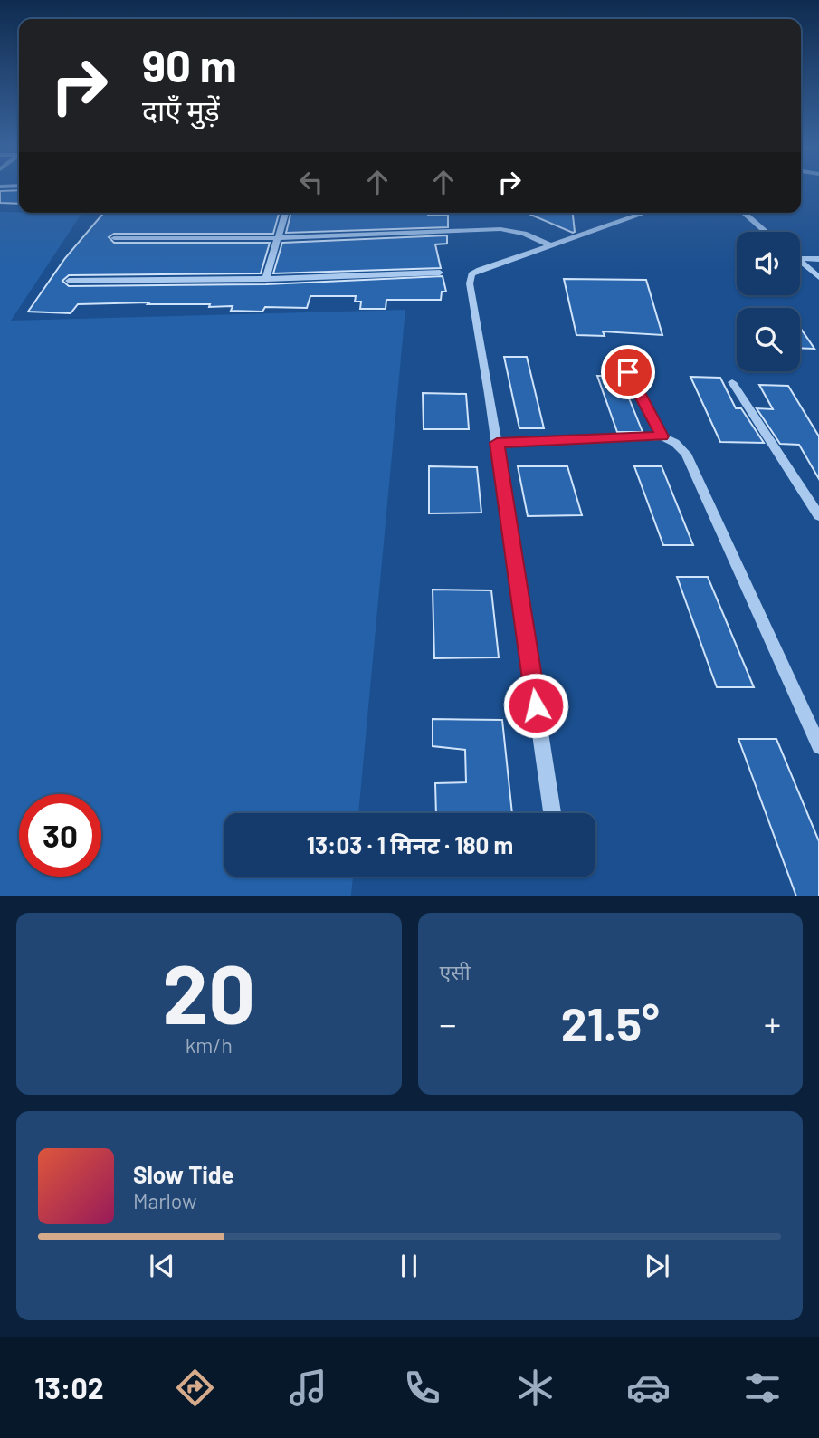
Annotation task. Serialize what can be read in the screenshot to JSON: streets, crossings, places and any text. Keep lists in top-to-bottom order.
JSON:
{
  "page": {
    "turn": ["90 m", "दाएँ मुड़ें"],
    "limit": "30",
    "trip": "13:03 · 1 मिनट · 180 m",
    "tile": [
      ["20", "km/h"],
      "एसी"
    ],
    "heat": ["−", "21.5°", "+"],
    "song": ["Slow Tide", "Marlow"],
    "tabs": "13:02"
  }
}
